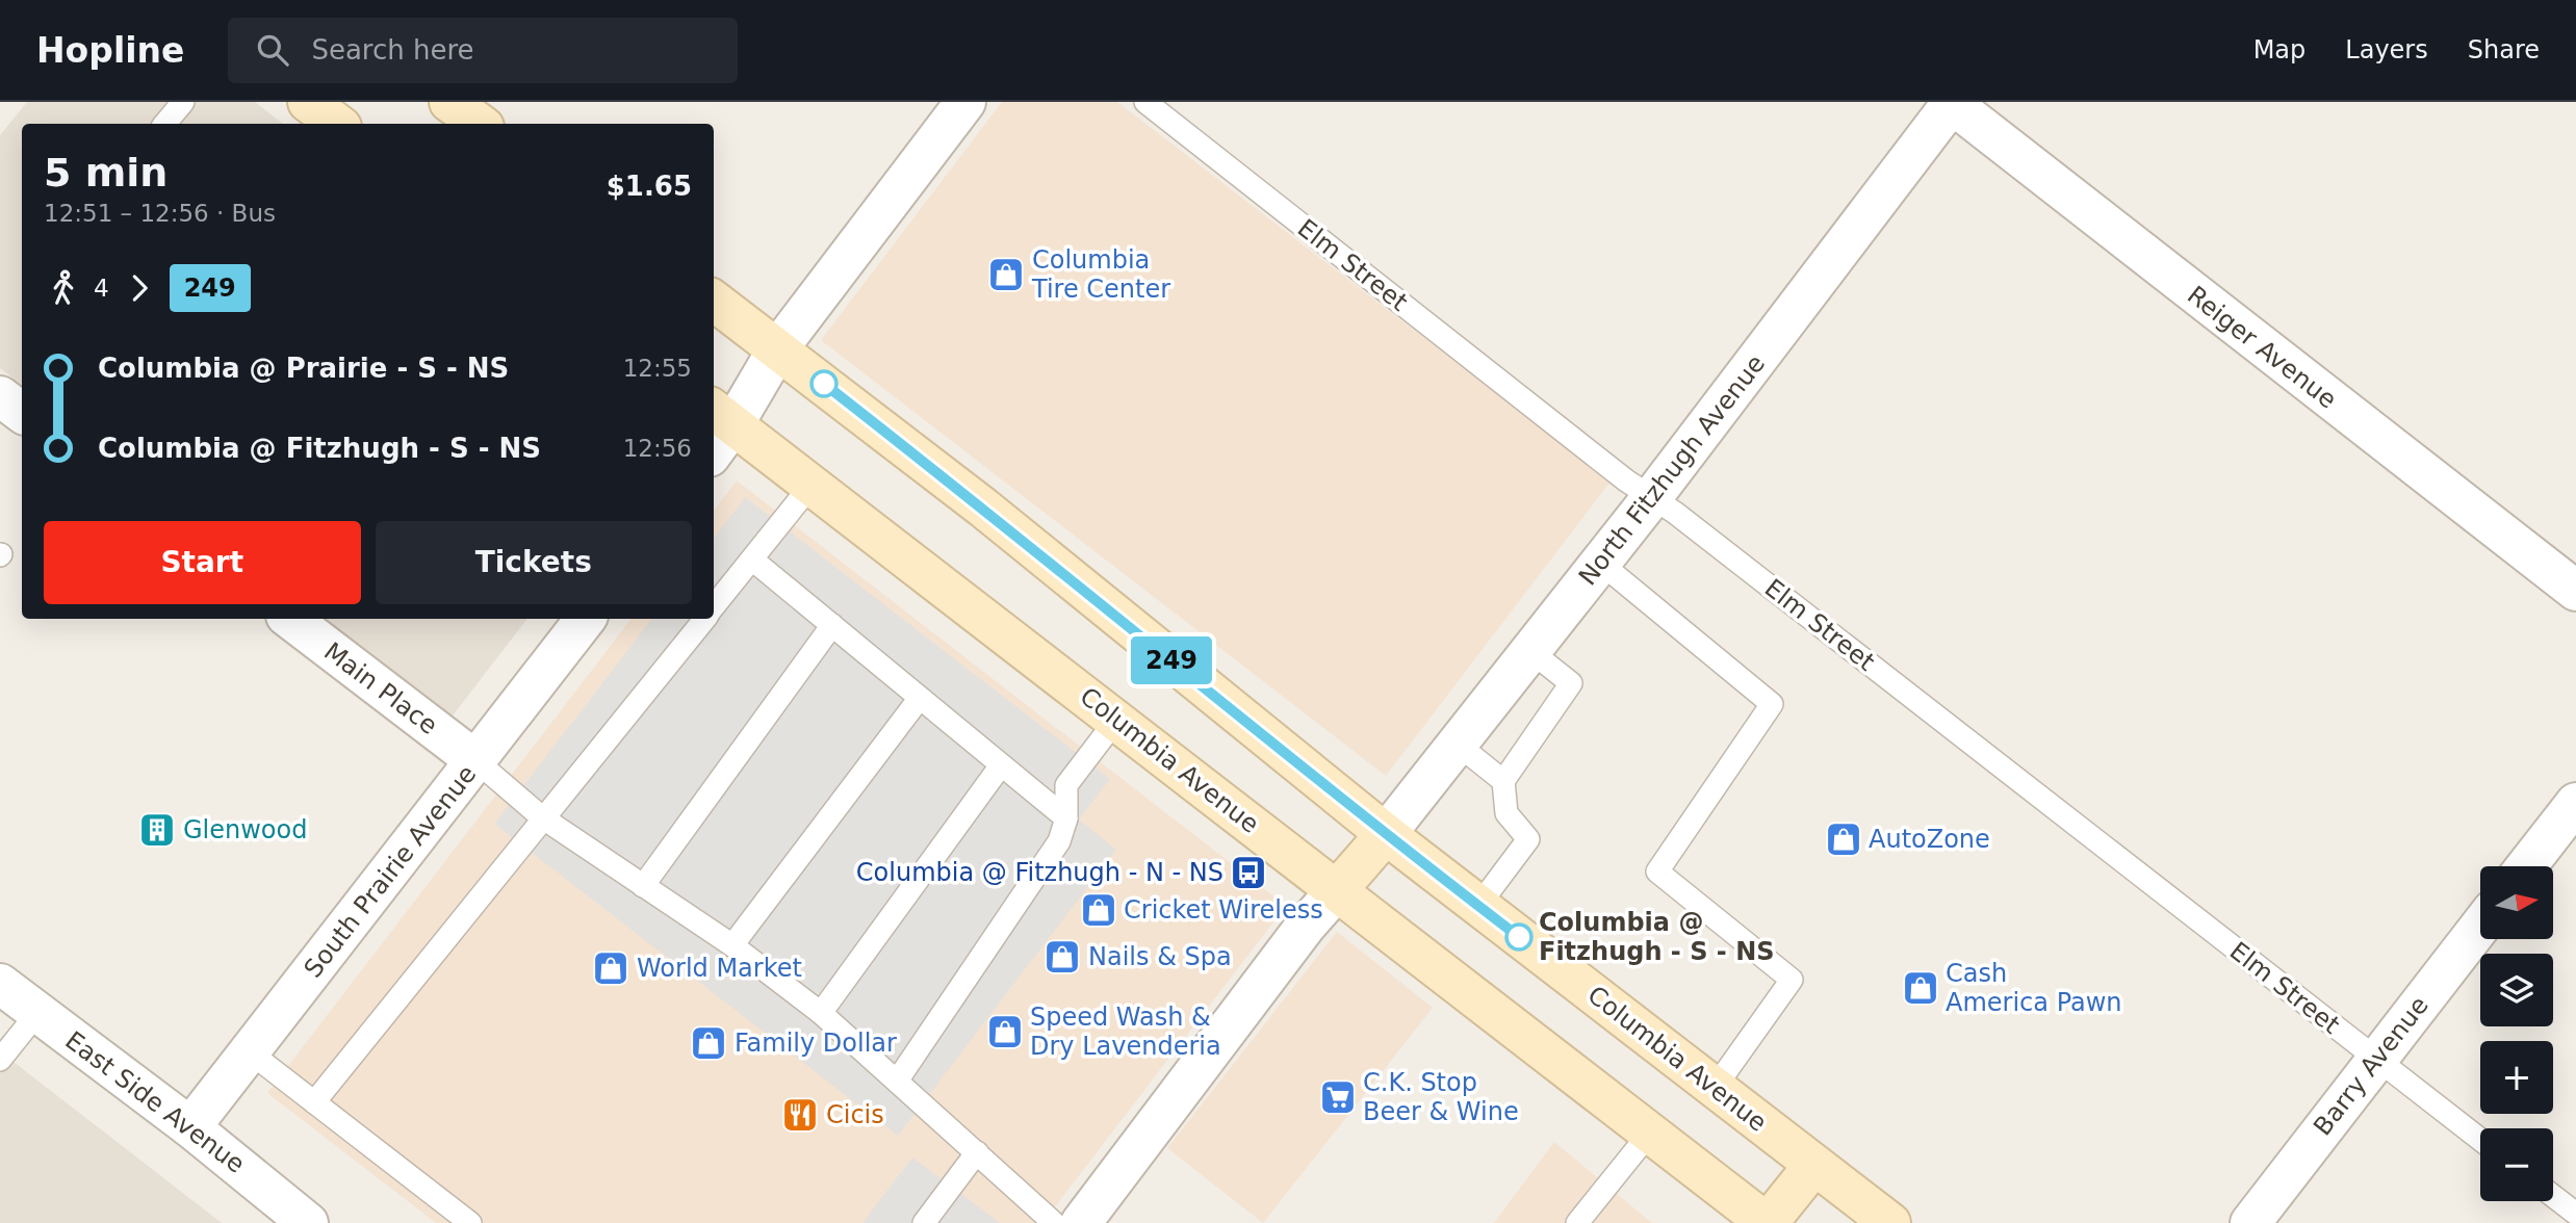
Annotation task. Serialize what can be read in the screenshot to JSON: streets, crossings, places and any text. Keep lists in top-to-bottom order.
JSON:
{
  "streets": {
    "main road": ["Columbia Avenue"],
    "street": [
      "Reiger Avenue",
      "North Fitzhugh Avenue",
      "Main Place",
      "South Prairie Avenue",
      "Barry Avenue",
      "East Side Avenue"
    ],
    "lane": ["Elm Street"]
  },
  "crossings": [
    ["Elm Street", "North Fitzhugh Avenue"],
    ["Elm Street", "Barry Avenue"],
    ["Reiger Avenue", "North Fitzhugh Avenue"],
    ["North Fitzhugh Avenue", "Columbia Avenue"],
    ["Main Place", "South Prairie Avenue"],
    ["South Prairie Avenue", "East Side Avenue"]
  ],
  "places": {
    "shop": [
      "Columbia Tire Center",
      "AutoZone",
      "Cricket Wireless",
      "Nails & Spa",
      "World Market",
      "Cash America Pawn",
      "Speed Wash & Dry Lavenderia",
      "Family Dollar"
    ],
    "building": ["Glenwood"],
    "bus stop": ["Columbia @ Fitzhugh - N - NS"],
    "other": ["Columbia @ Fitzhugh - S - NS"],
    "supermarket": ["C.K. Stop Beer & Wine"],
    "restaurant": ["Cicis"]
  },
  "lines": ["bus line 249"],
  "north": "right",
  "page": {
    "header": "Hopline",
    "search": "Search here",
    "nav": ["Map", "Layers", "Share"],
    "on_map": "249",
    "heading": ["5 min", "12:51 – 12:56 · Bus", "$1.65"],
    "legs": ["4", "249"],
    "list": [
      {
        "name": "Columbia @ Prairie - S - NS",
        "value": "12:55"
      },
      {
        "name": "Columbia @ Fitzhugh - S - NS",
        "value": "12:56"
      }
    ],
    "buttons": ["Start", "Tickets"],
    "map_buttons": ["+", "−"]
  }
}
